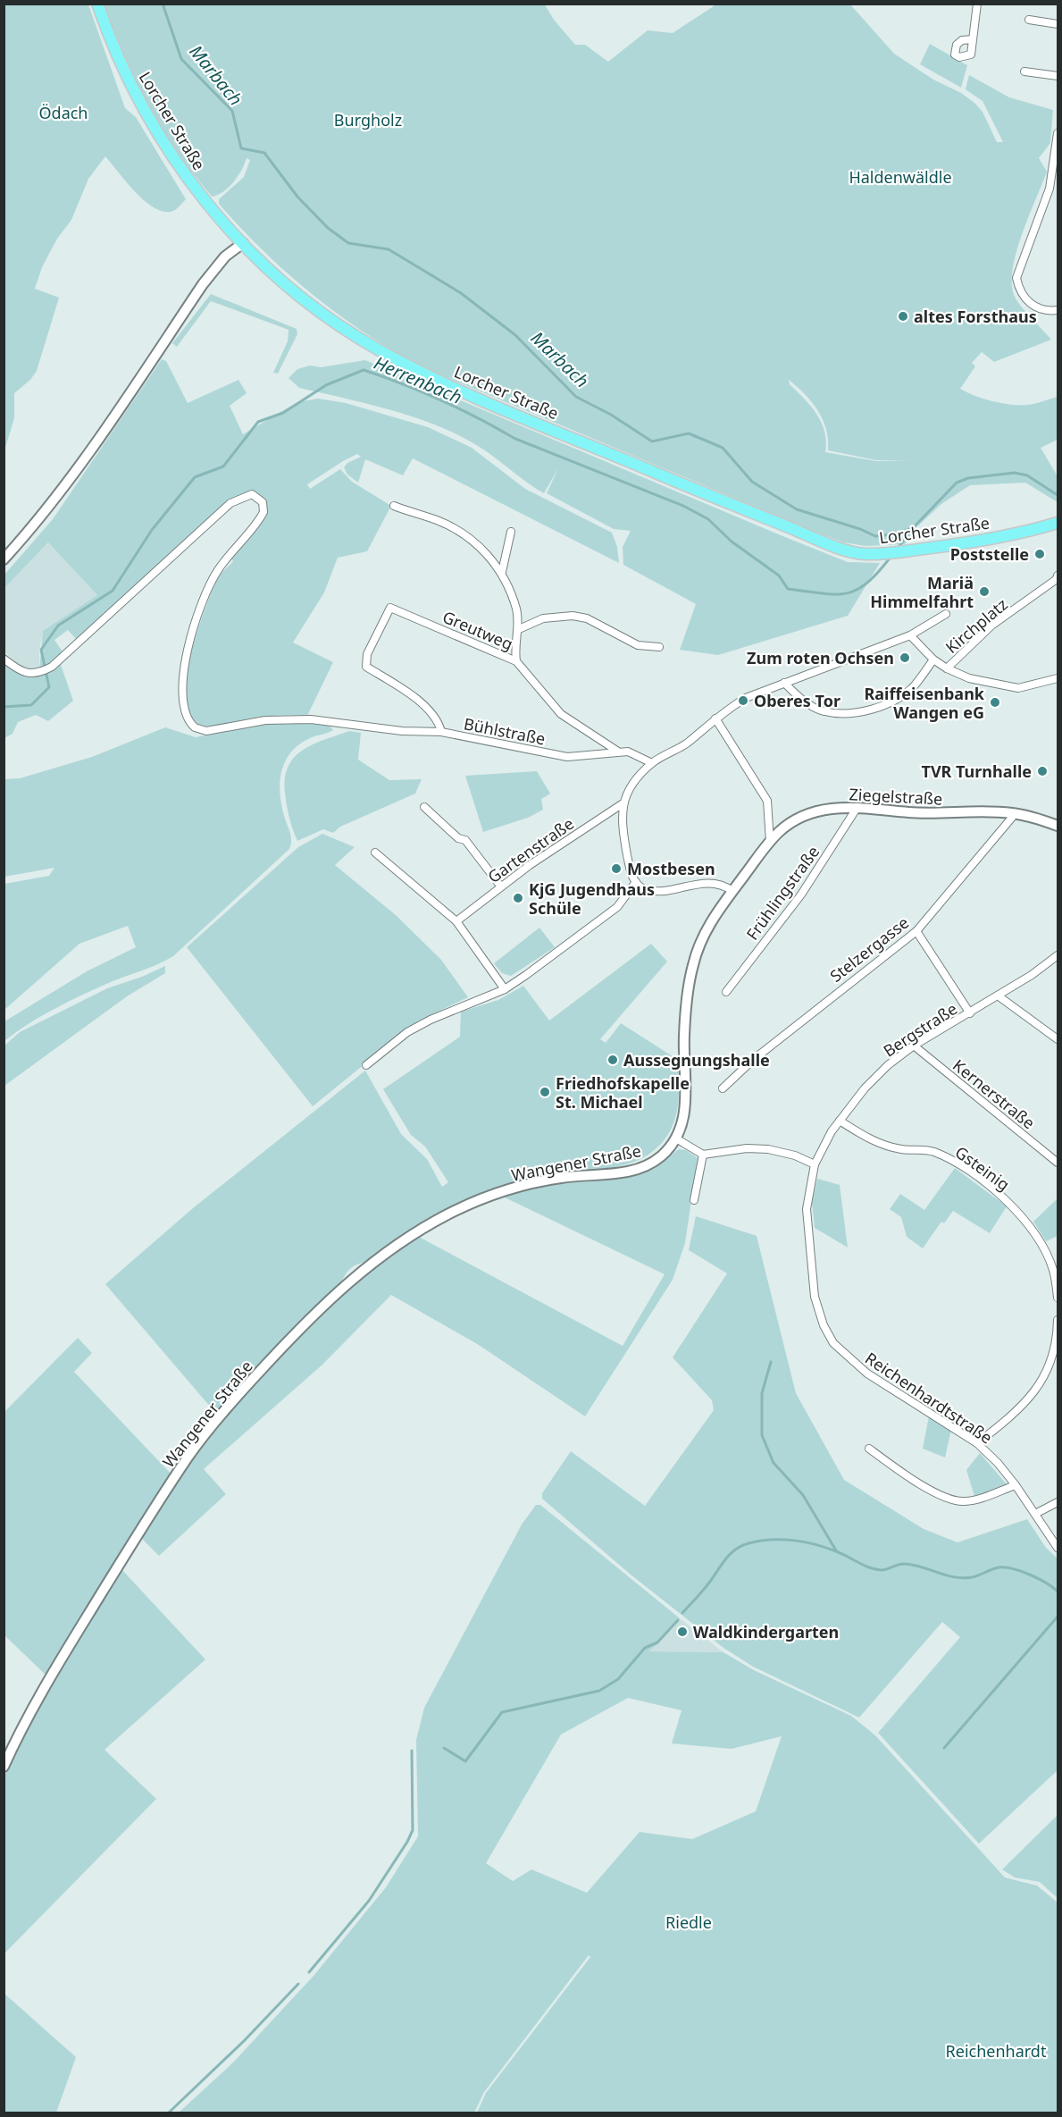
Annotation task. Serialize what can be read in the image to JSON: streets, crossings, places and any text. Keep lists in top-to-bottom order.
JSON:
{
  "streets": {
    "main road": ["Lorcher Straße"],
    "street": [
      "Kirchplatz",
      "Greutweg",
      "Bühlstraße",
      "Ziegelstraße",
      "Gartenstraße",
      "Frühlingstraße",
      "Stelzergasse",
      "Bergstraße",
      "Kernerstraße",
      "Wangener Straße",
      "Gsteinig",
      "Reichenhardtstraße"
    ]
  },
  "crossings": [
    ["Kirchplatz", "Bühlstraße"],
    ["Kirchplatz", "Ziegelstraße"],
    ["Kirchplatz", "Gartenstraße"],
    ["Kirchplatz", "Wangener Straße"],
    ["Greutweg", "Bühlstraße"],
    ["Bühlstraße", "Ziegelstraße"],
    ["Bühlstraße", "Gartenstraße"],
    ["Bühlstraße", "Wangener Straße"],
    ["Ziegelstraße", "Gartenstraße"],
    ["Ziegelstraße", "Frühlingstraße"],
    ["Ziegelstraße", "Stelzergasse"],
    ["Ziegelstraße", "Wangener Straße"],
    ["Gartenstraße", "Wangener Straße"],
    ["Bergstraße", "Kernerstraße"],
    ["Bergstraße", "Gsteinig"],
    ["Bergstraße", "Reichenhardtstraße"]
  ],
  "water": ["Marbach", "Herrenbach"],
  "parks": [
    "Ödach",
    "Burgholz",
    "Haldenwäldle",
    "Riedle",
    "Reichenhardt"
  ],
  "places": [
    "altes Forsthaus",
    "Poststelle",
    "Mariä Himmelfahrt",
    "Zum roten Ochsen",
    "Oberes Tor",
    "Raiffeisenbank Wangen eG",
    "TVR Turnhalle",
    "Mostbesen",
    "KjG Jugendhaus Schüle",
    "Aussegnungshalle",
    "Friedhofskapelle St. Michael",
    "Waldkindergarten"
  ]
}
